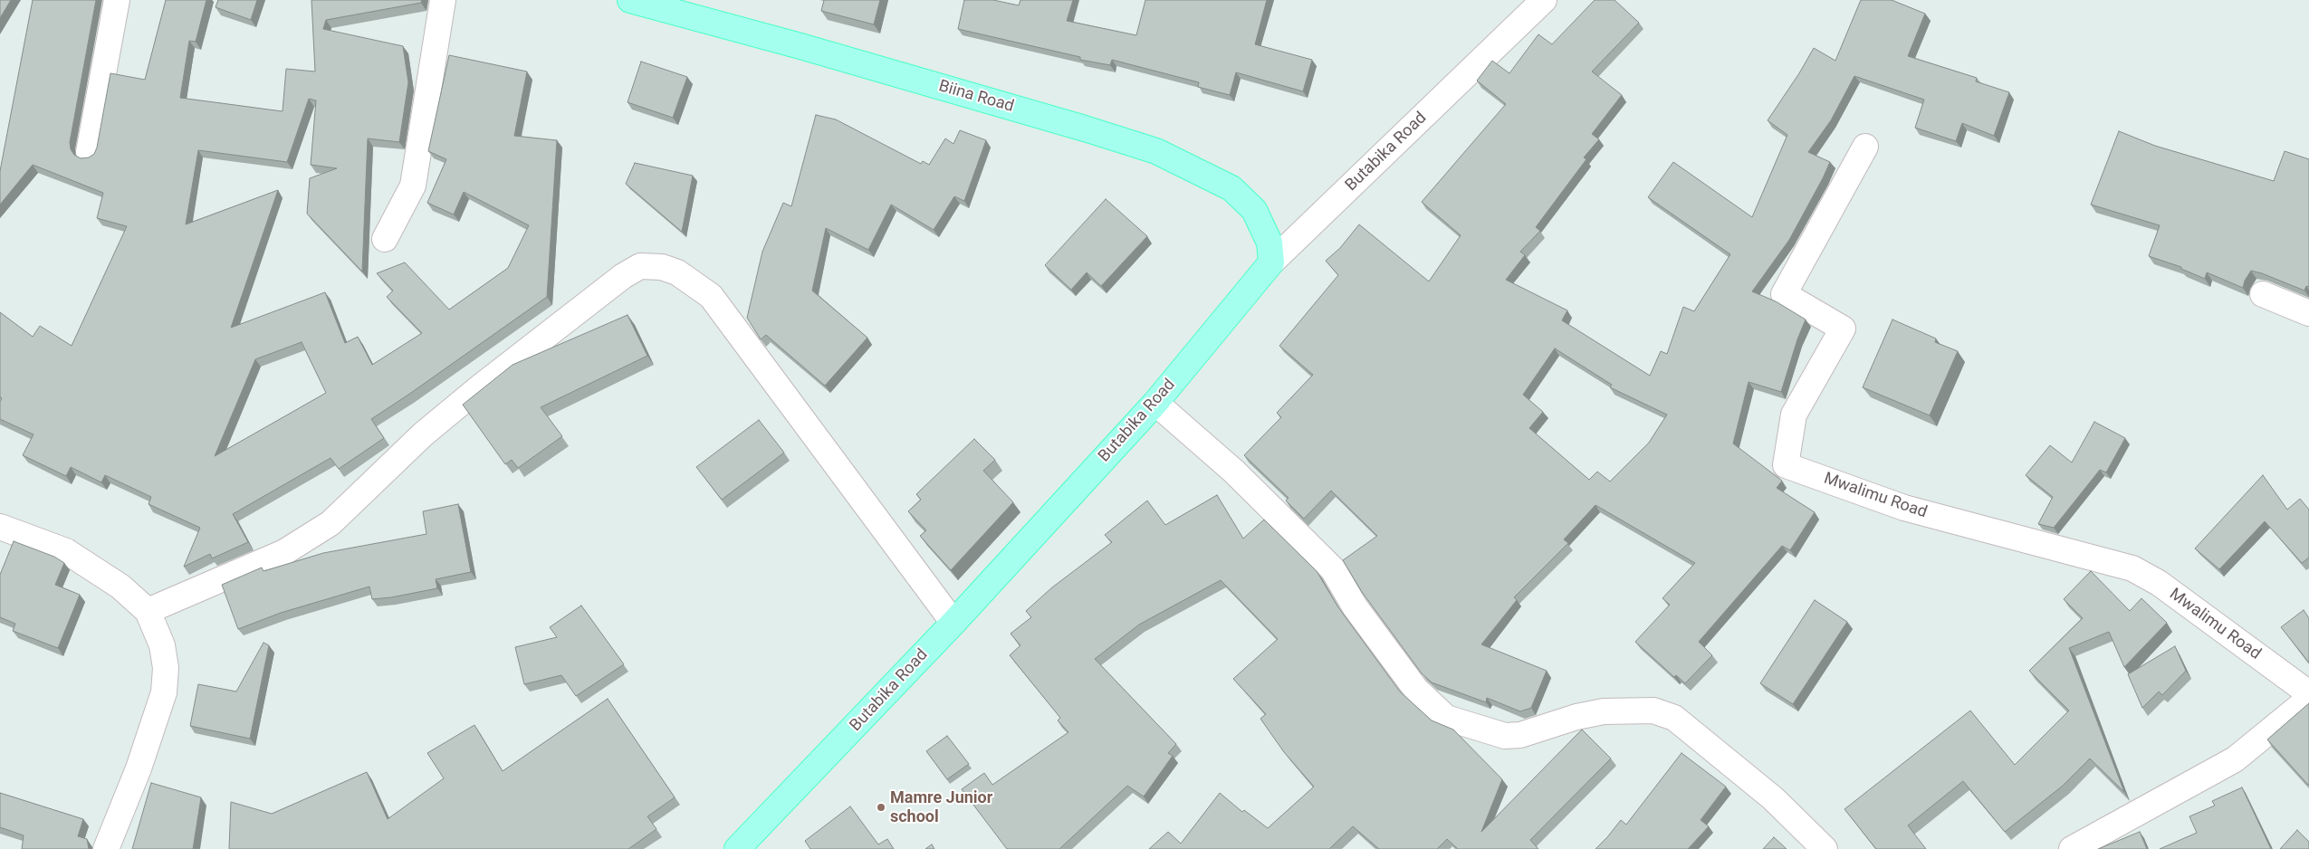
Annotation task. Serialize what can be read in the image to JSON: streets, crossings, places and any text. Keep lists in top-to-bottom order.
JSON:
{
  "streets": {
    "main road": ["Biina Road", "Butabika Road"],
    "street": ["Mwalimu Road"]
  },
  "crossings": [
    ["Biina Road", "Butabika Road"]
  ],
  "places": ["Mamre Junior school"]
}
